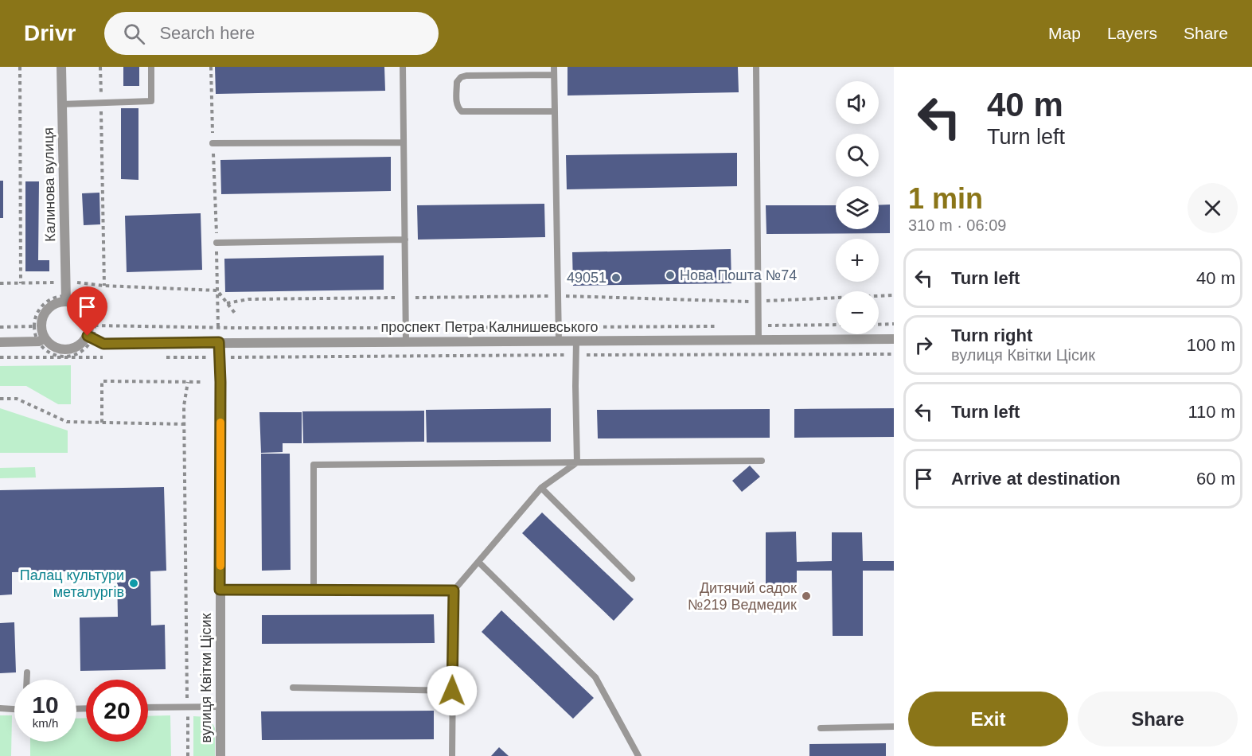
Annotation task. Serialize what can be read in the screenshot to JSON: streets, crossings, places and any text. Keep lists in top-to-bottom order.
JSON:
{
  "streets": {
    "street": ["Калинова вулиця", "проспект Петра Калнишевського", "вулиця Квітки Цісик"]
  },
  "crossings": [
    ["Калинова вулиця", "проспект Петра Калнишевського"],
    ["проспект Петра Калнишевського", "вулиця Квітки Цісик"]
  ],
  "places": [
    "Нова Пошта №74",
    "49051",
    "Палац культури металургів",
    "Дитячий садок №219 Ведмедик"
  ],
  "page": {
    "header": "Drivr",
    "search": "Search here",
    "nav": ["Map", "Layers", "Share"],
    "turn": ["40 m", "Turn left"],
    "map_buttons": ["+", "−"],
    "heading": ["1 min", "310 m · 06:09"],
    "list": [
      {
        "name": "Turn left",
        "value": "40 m"
      },
      {
        "name": "Turn right",
        "note": "вулиця Квітки Цісик",
        "value": "100 m"
      },
      {
        "name": "Turn left",
        "value": "110 m"
      },
      {
        "name": "Arrive at destination",
        "value": "60 m"
      }
    ],
    "speed": "10 km/h",
    "limit": "20",
    "buttons": ["Exit", "Share"]
  }
}
